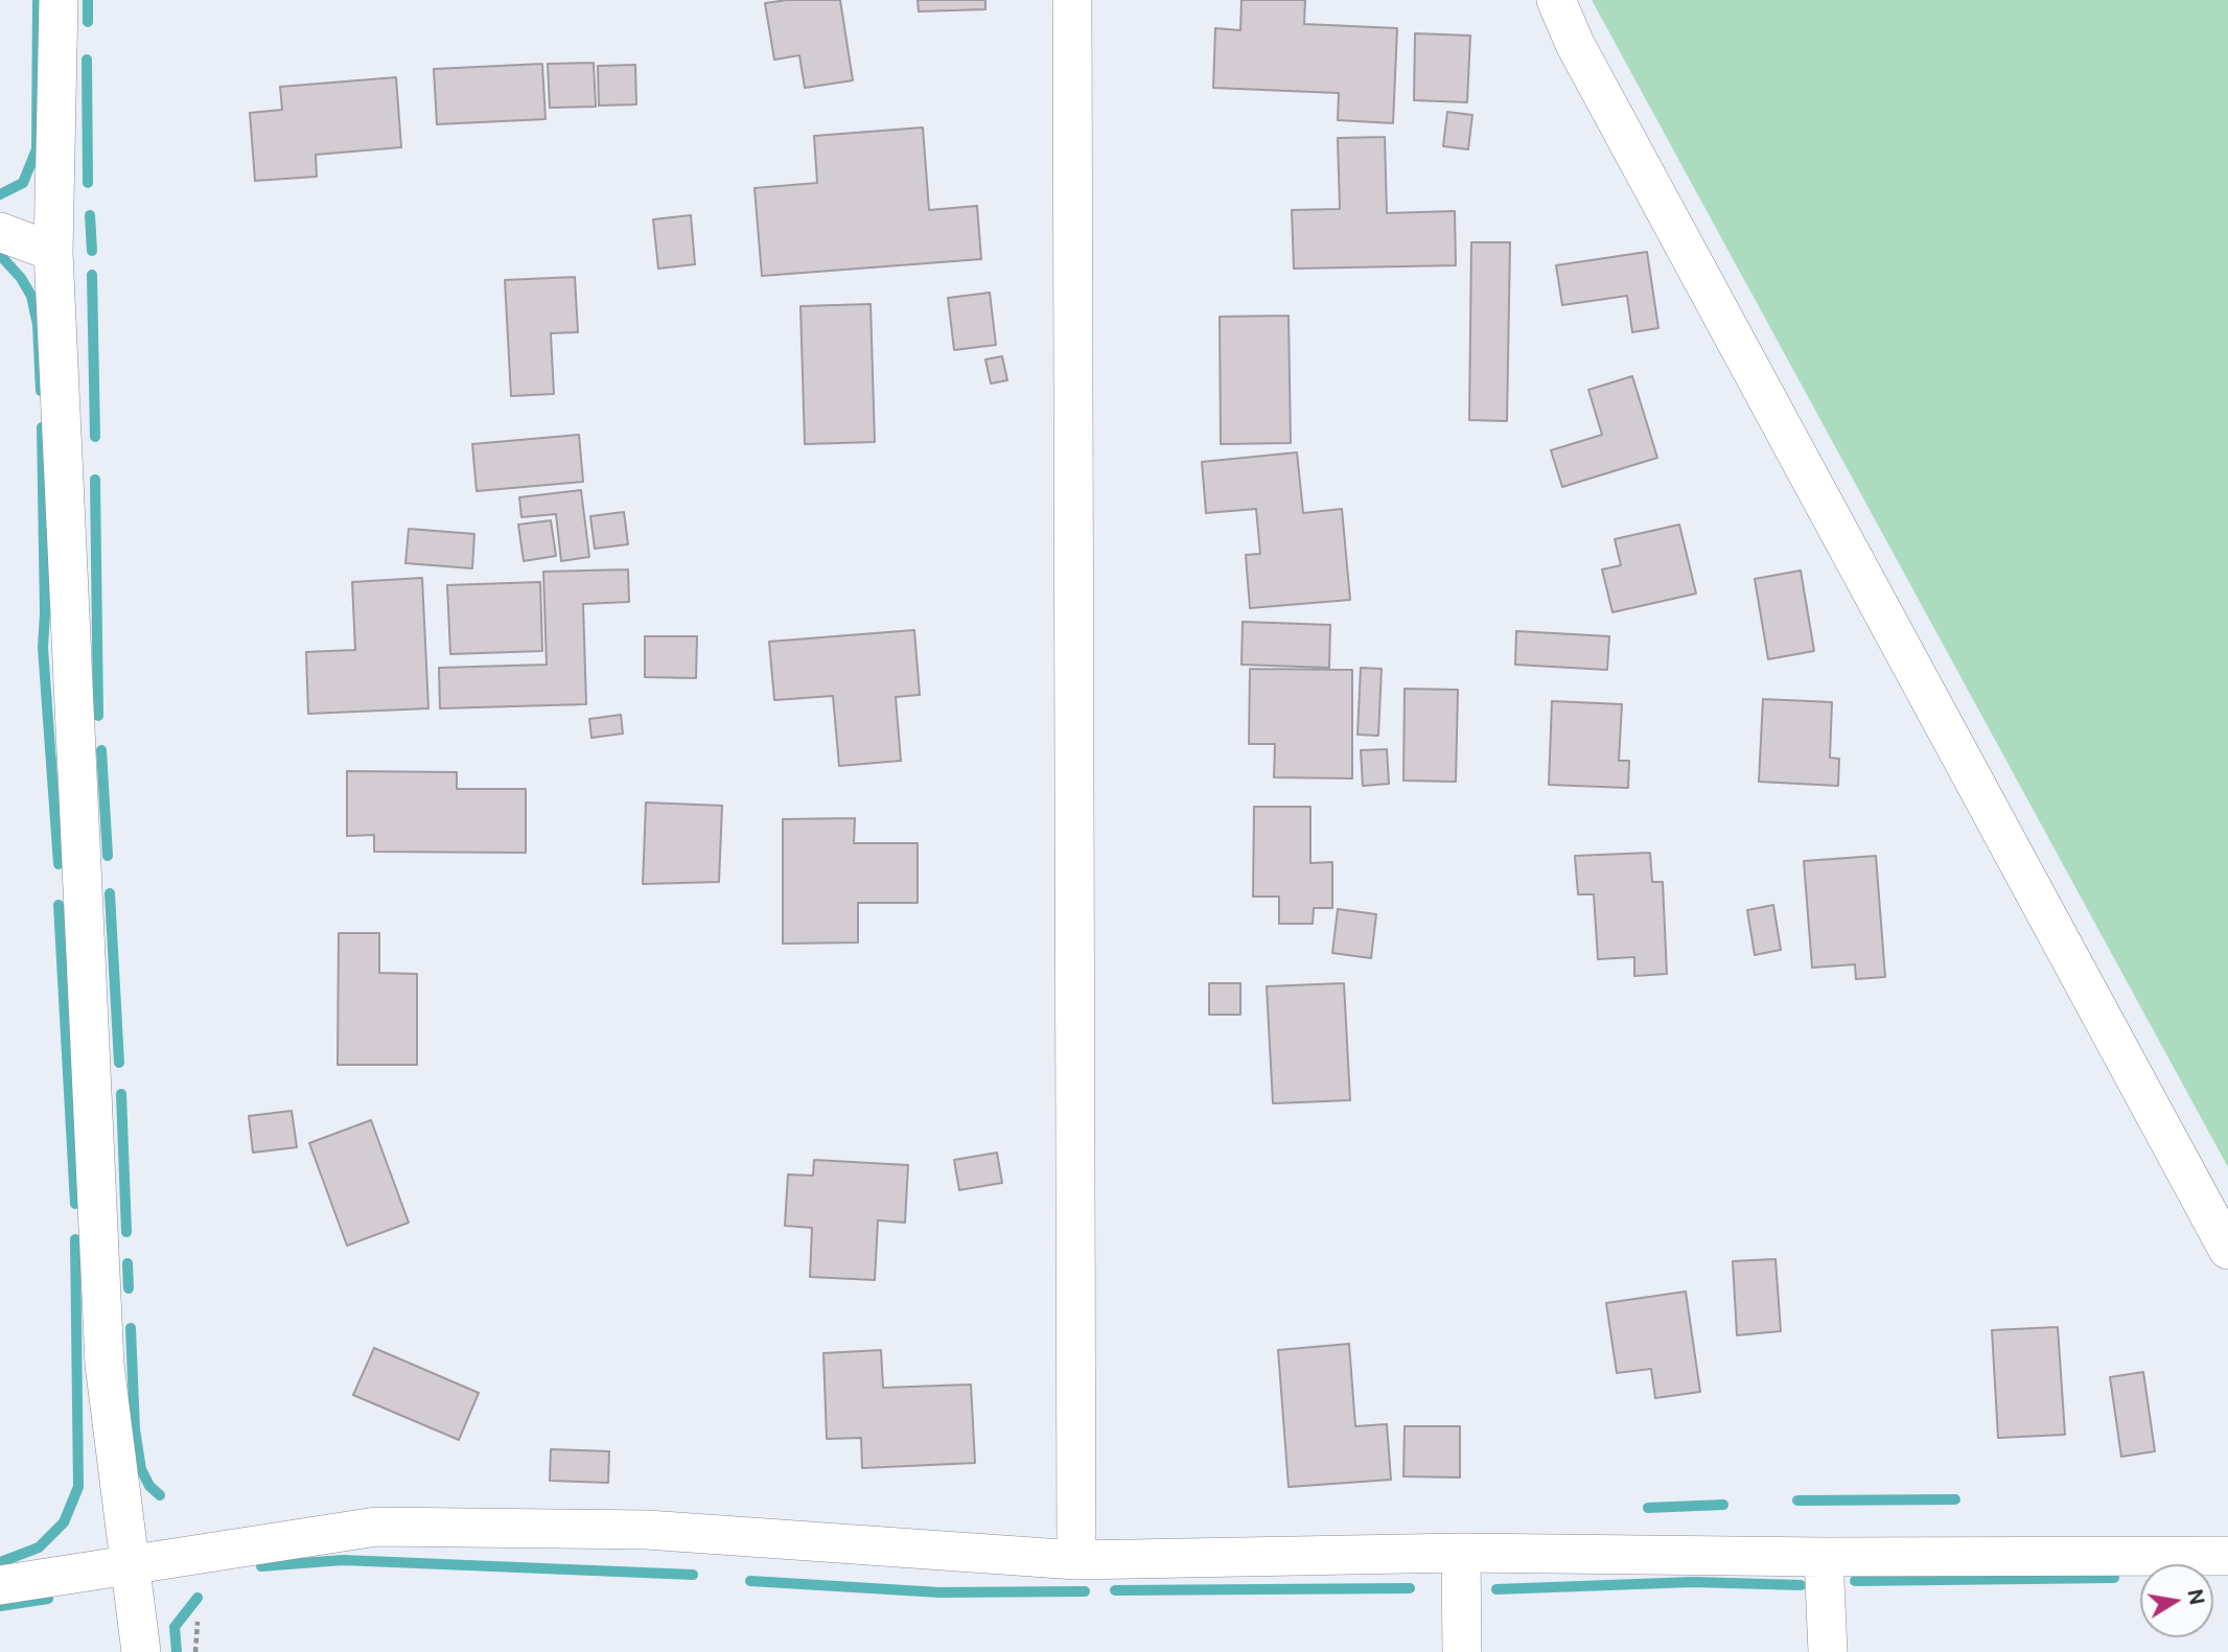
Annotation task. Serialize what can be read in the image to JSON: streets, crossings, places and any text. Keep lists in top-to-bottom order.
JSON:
{
  "north": "right"
}
